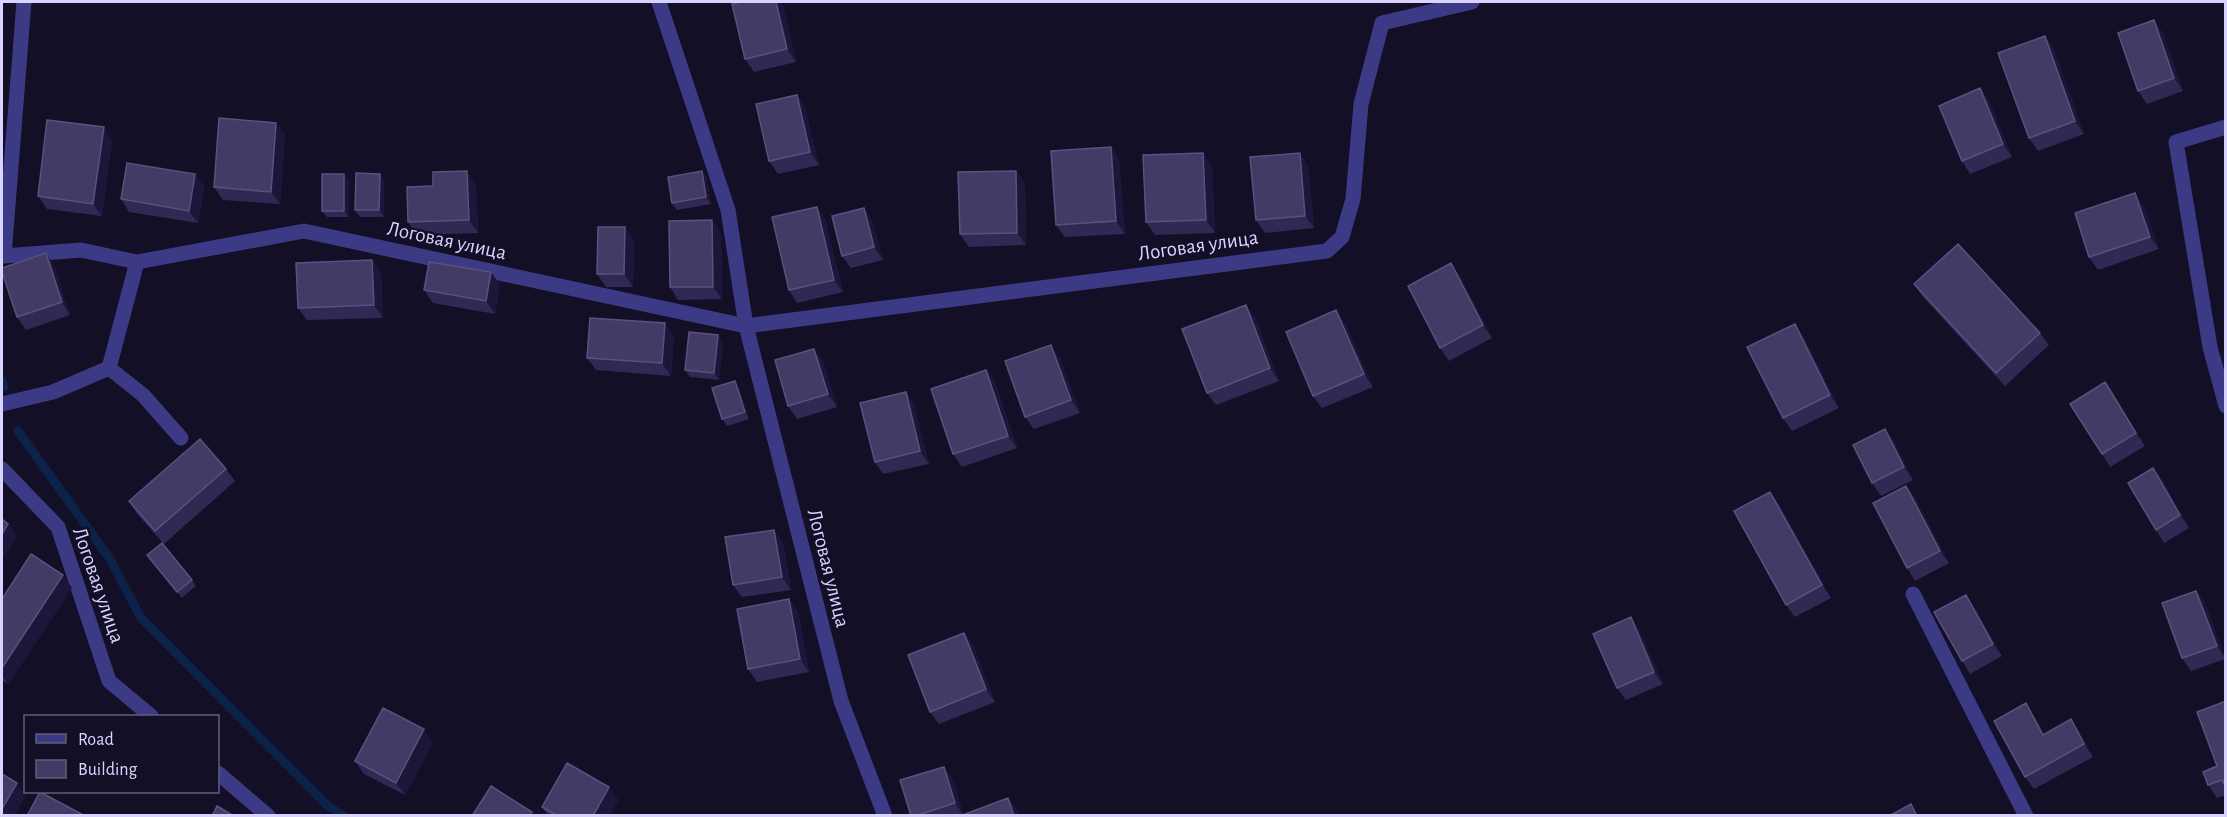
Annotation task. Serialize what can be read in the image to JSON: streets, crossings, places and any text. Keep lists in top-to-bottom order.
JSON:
{
  "streets": {
    "street": ["Логовая улица"]
  },
  "legend": ["Road", "Building"]
}
